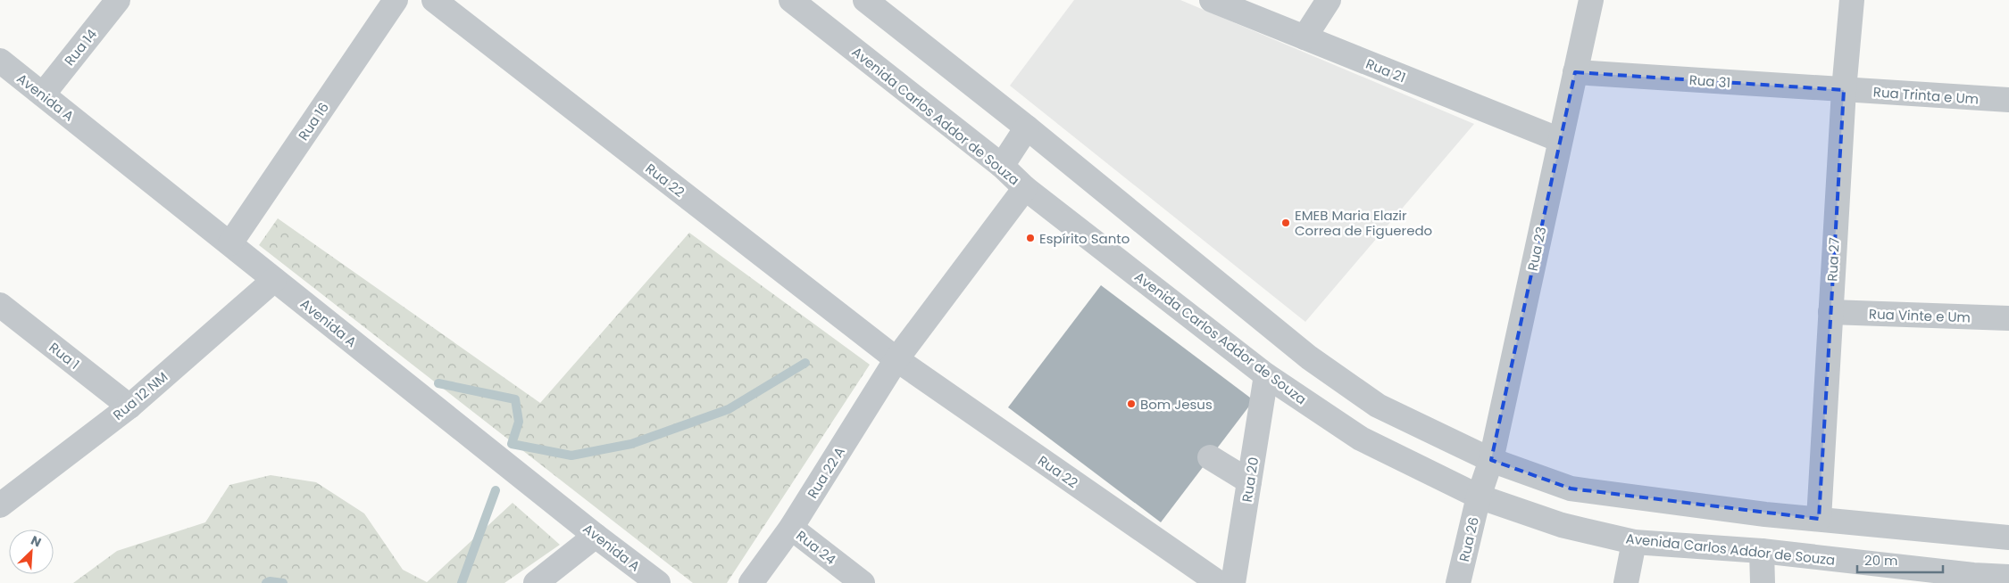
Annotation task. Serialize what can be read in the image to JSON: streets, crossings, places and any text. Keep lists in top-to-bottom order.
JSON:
{
  "streets": {
    "street": [
      "Rua 14",
      "Rua 21",
      "Rua 31",
      "Rua Trinta e Um",
      "Avenida A",
      "Avenida Carlos Addor de Souza",
      "Rua 16",
      "Rua 22",
      "Rua 23",
      "Rua 27",
      "Rua Vinte e Um",
      "Rua 1",
      "Rua 12 NM",
      "Rua 22 A",
      "Rua 20",
      "Rua 26",
      "Rua 24"
    ]
  },
  "crossings": [
    ["Rua 14", "Avenida A"],
    ["Rua 21", "Rua 23"],
    ["Rua 31", "Rua Trinta e Um"],
    ["Rua 31", "Rua 23"],
    ["Rua 31", "Rua 27"],
    ["Rua Trinta e Um", "Rua 27"],
    ["Avenida A", "Rua 16"],
    ["Avenida A", "Rua 12 NM"],
    ["Avenida Carlos Addor de Souza", "Rua 23"],
    ["Avenida Carlos Addor de Souza", "Rua 20"],
    ["Avenida Carlos Addor de Souza", "Rua 26"],
    ["Rua 22", "Rua 22 A"],
    ["Rua 23", "Rua 26"],
    ["Rua 27", "Rua Vinte e Um"],
    ["Rua 1", "Rua 12 NM"],
    ["Rua 22 A", "Rua 24"]
  ],
  "places": ["EMEB Maria Elazir Correa de Figueredo", "Espírito Santo", "Bom Jesus"],
  "scale_bar": "20 m",
  "north": "top right"
}
